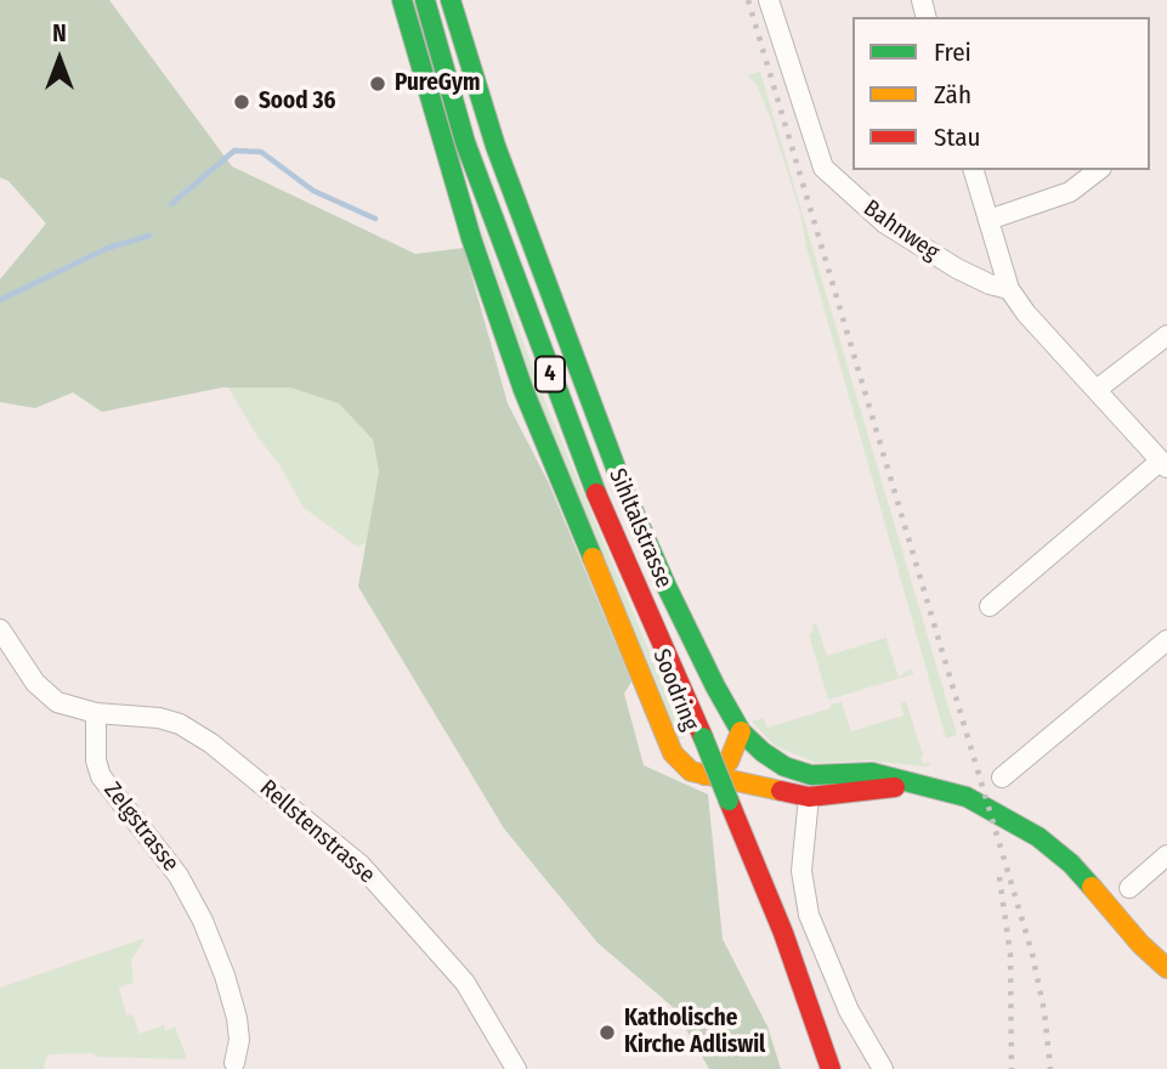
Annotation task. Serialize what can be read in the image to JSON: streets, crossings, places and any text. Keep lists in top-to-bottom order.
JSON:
{
  "streets": {
    "street": [
      "Bahnweg",
      "4",
      "Sihltalstrasse",
      "Soodring",
      "Zelgstrasse",
      "Rellstenstrasse"
    ]
  },
  "crossings": [
    ["Zelgstrasse", "Rellstenstrasse"]
  ],
  "places": ["PureGym", "Sood 36", "Katholische Kirche Adliswil"],
  "legend": ["Frei", "Zäh", "Stau"],
  "north": "top"
}
